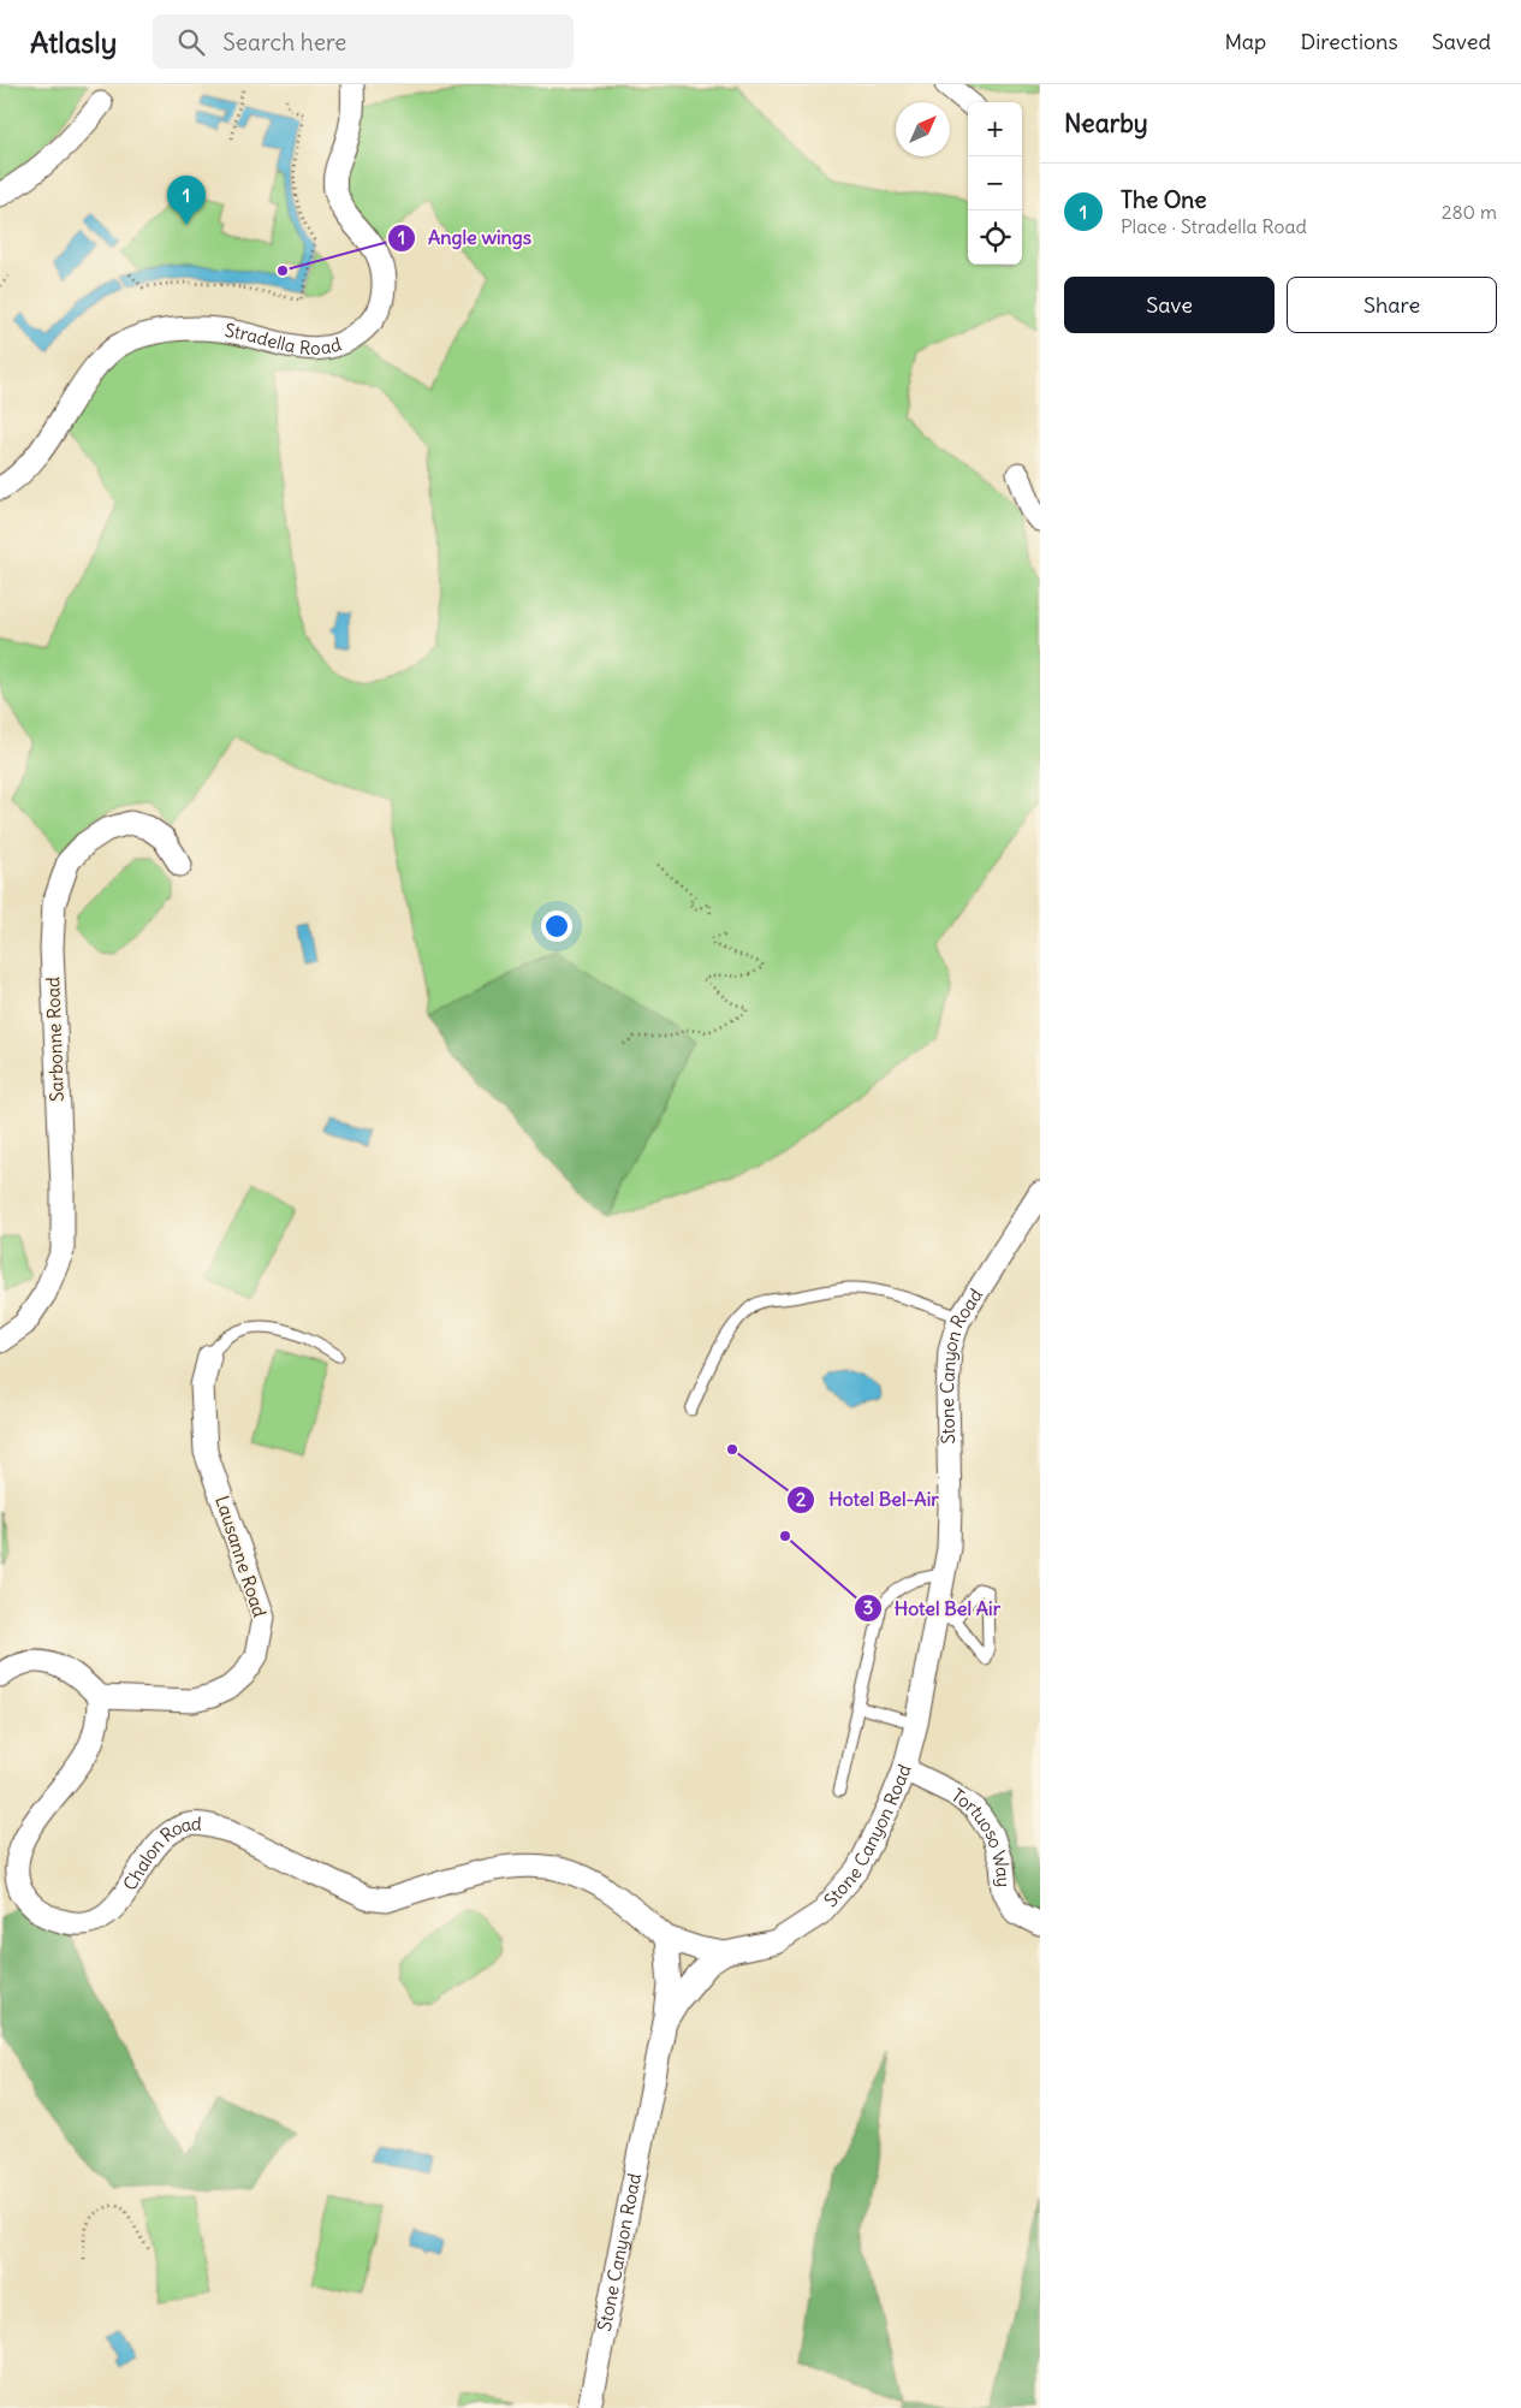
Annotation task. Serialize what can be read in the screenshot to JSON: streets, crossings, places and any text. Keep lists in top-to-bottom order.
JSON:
{
  "streets": {
    "street": [
      "Stradella Road",
      "Sarbonne Road",
      "Stone Canyon Road",
      "Lausanne Road",
      "Tortuoso Way",
      "Chalon Road"
    ]
  },
  "crossings": [
    ["Stone Canyon Road", "Tortuoso Way"],
    ["Stone Canyon Road", "Chalon Road"],
    ["Lausanne Road", "Chalon Road"]
  ],
  "places": ["Angle wings", "Hotel Bel-Air", "Hotel Bel Air"],
  "north": "top right",
  "page": {
    "header": "Atlasly",
    "search": "Search here",
    "nav": ["Map", "Directions", "Saved"],
    "heading": "Nearby",
    "map_buttons": ["+", "−"],
    "list": [
      {
        "mark": "1",
        "name": "The One",
        "note": "Place · Stradella Road",
        "value": "280 m"
      }
    ],
    "pins": "1",
    "buttons": ["Save", "Share"]
  }
}
